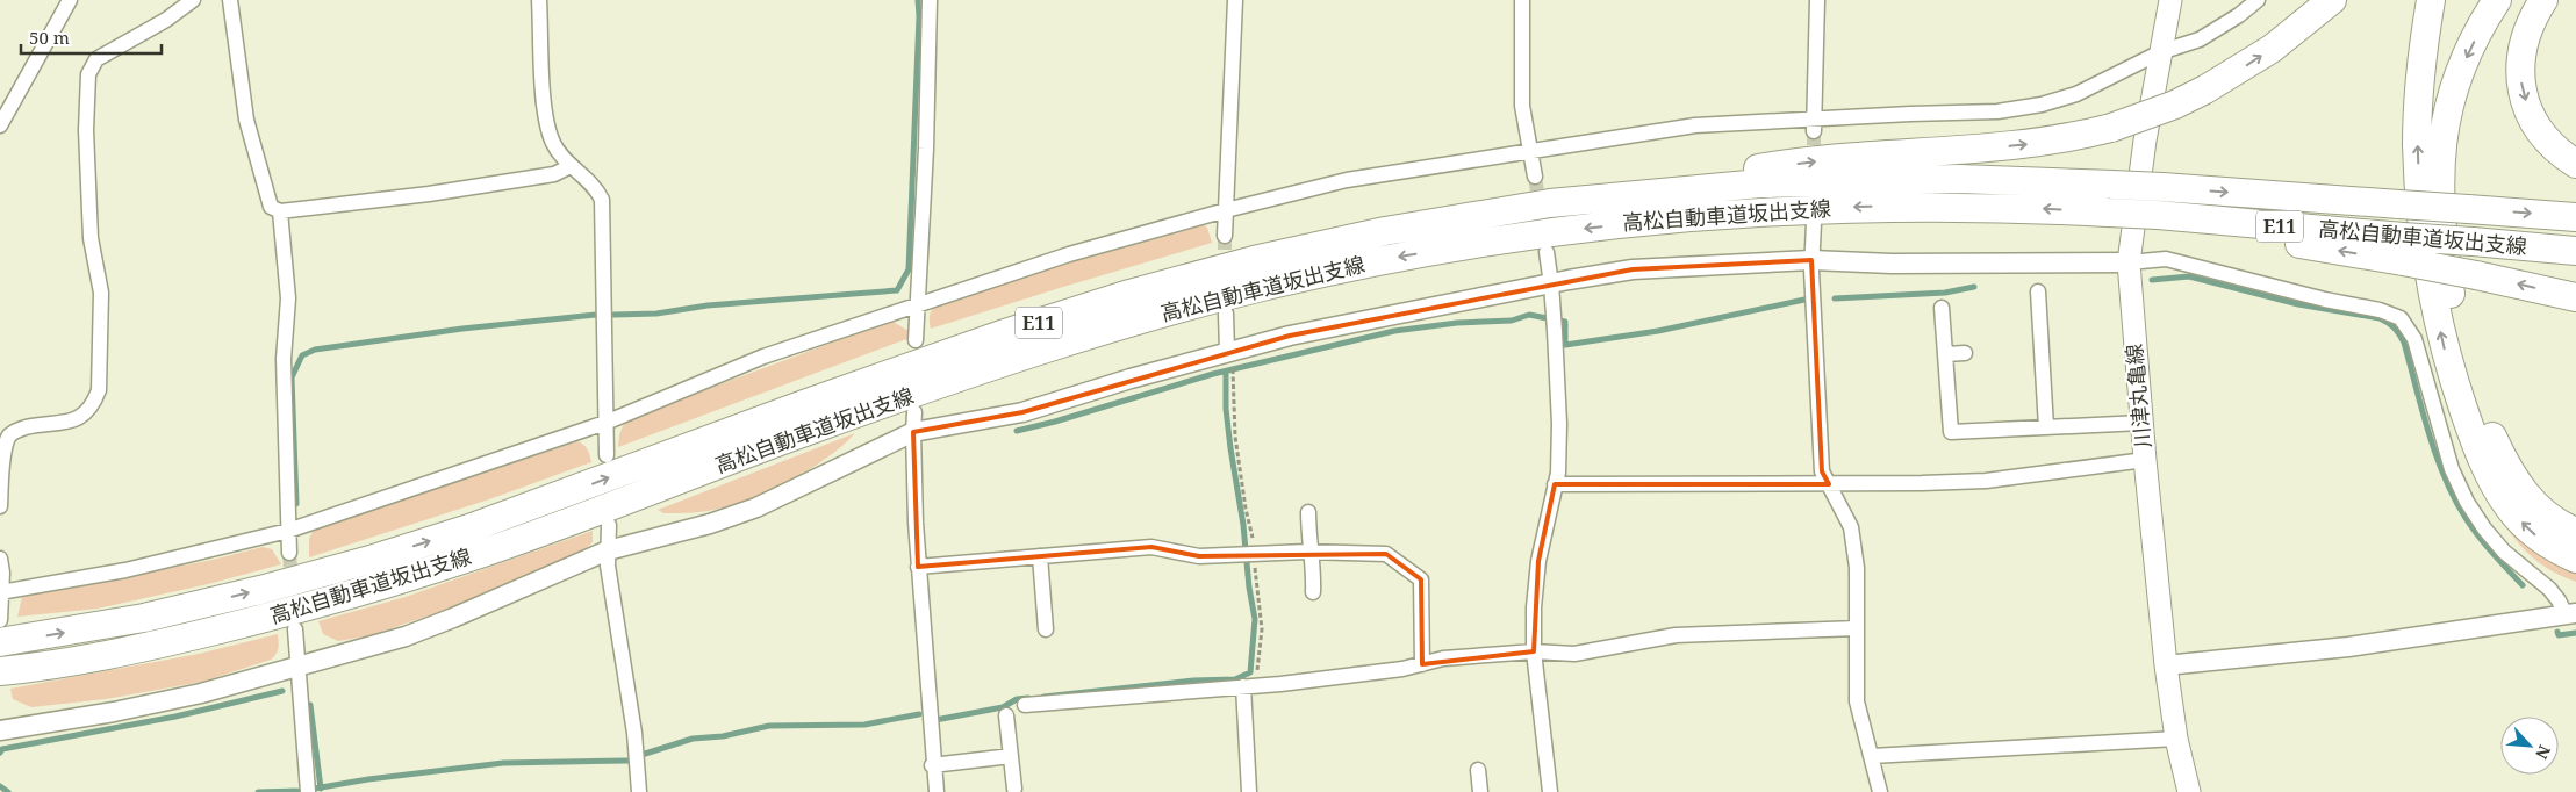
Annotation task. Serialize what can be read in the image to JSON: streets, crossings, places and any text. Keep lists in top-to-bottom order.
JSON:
{
  "streets": {
    "highway": ["高松自動車道坂出支線", "E11"],
    "main road": ["川津丸亀線"]
  },
  "scale_bar": "50 m",
  "north": "bottom right"
}
